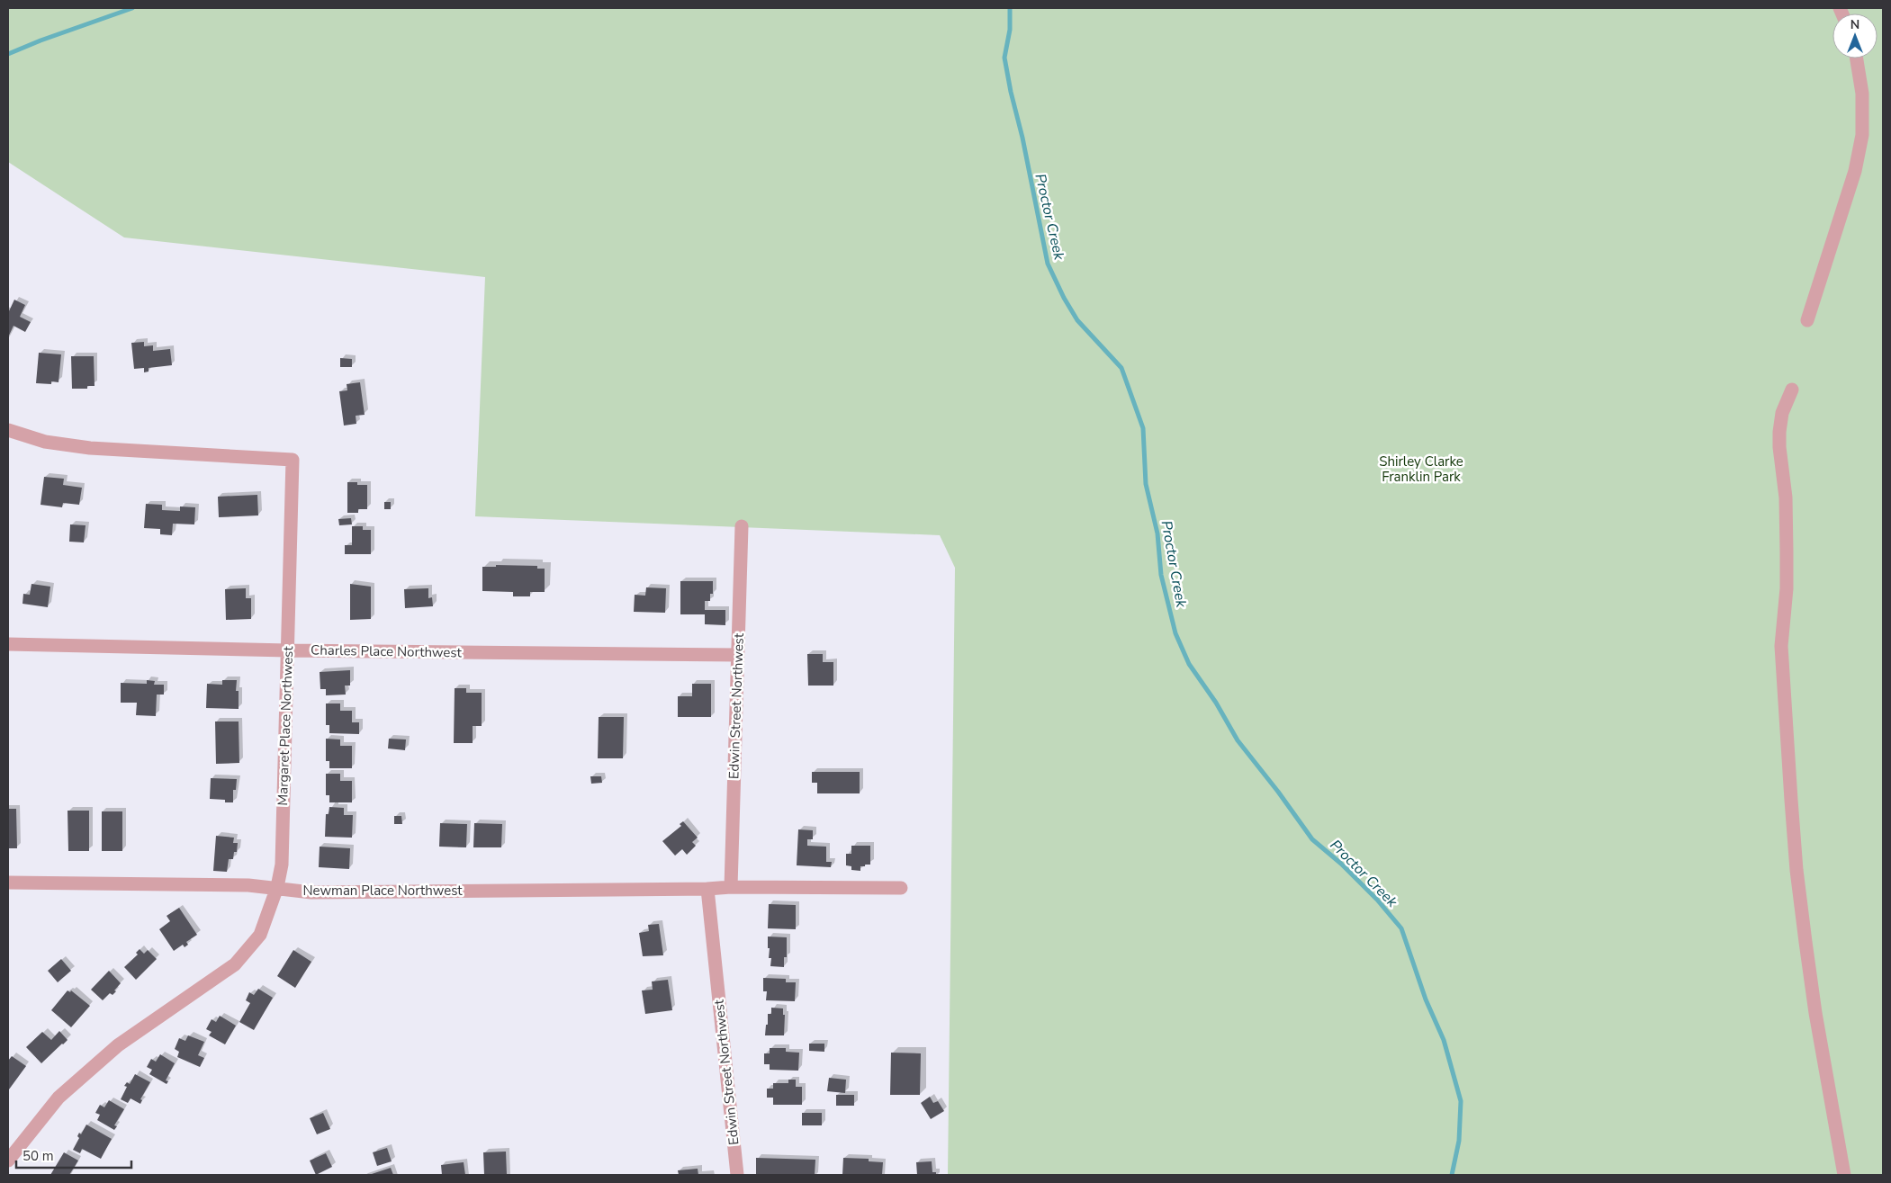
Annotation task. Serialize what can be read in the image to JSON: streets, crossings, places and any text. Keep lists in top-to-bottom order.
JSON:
{
  "streets": {
    "street": [
      "Charles Place Northwest",
      "Edwin Street Northwest",
      "Margaret Place Northwest",
      "Newman Place Northwest"
    ]
  },
  "crossings": [
    ["Charles Place Northwest", "Edwin Street Northwest"],
    ["Charles Place Northwest", "Margaret Place Northwest"],
    ["Edwin Street Northwest", "Newman Place Northwest"],
    ["Margaret Place Northwest", "Newman Place Northwest"]
  ],
  "water": ["Proctor Creek"],
  "parks": ["Shirley Clarke Franklin Park"],
  "scale_bar": "50 m",
  "north": "top"
}
